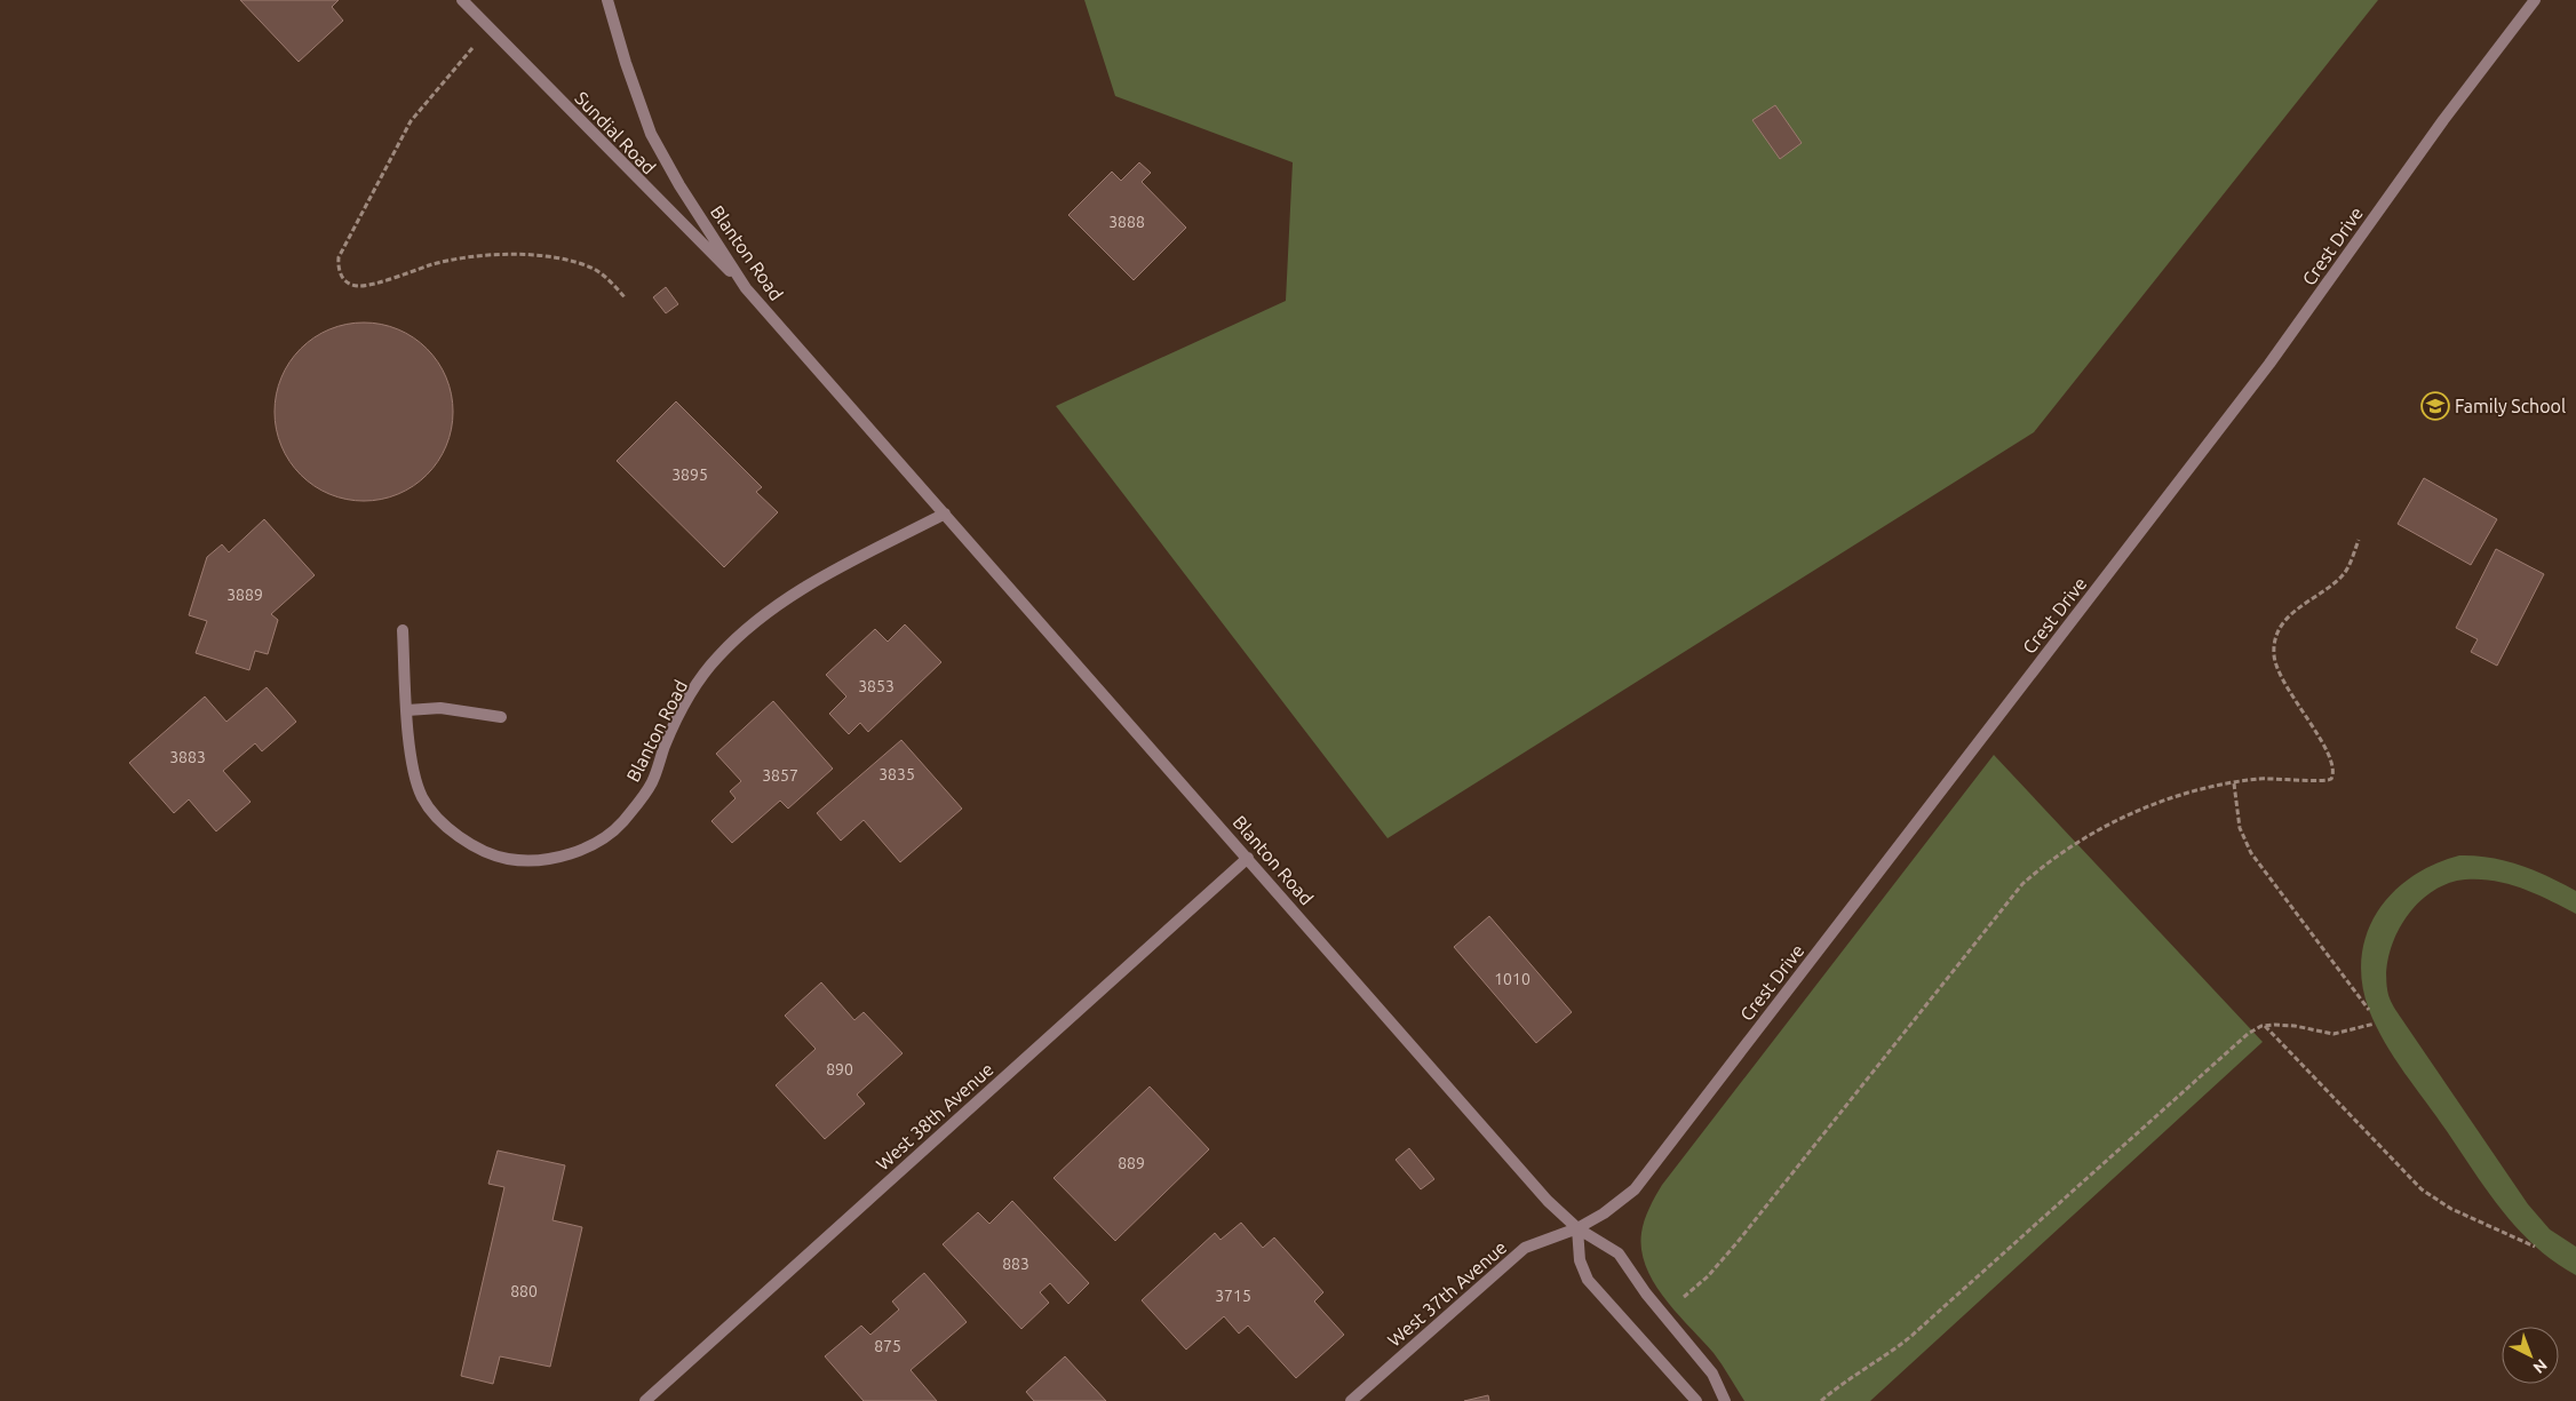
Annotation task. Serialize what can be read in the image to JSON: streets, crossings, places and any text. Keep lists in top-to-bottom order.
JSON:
{
  "streets": {
    "street": [
      "Sundial Road",
      "Crest Drive",
      "Blanton Road",
      "West 38th Avenue",
      "West 37th Avenue"
    ]
  },
  "crossings": [
    ["Sundial Road", "Blanton Road"],
    ["Crest Drive", "Blanton Road"],
    ["Crest Drive", "West 37th Avenue"],
    ["Blanton Road", "West 38th Avenue"],
    ["Blanton Road", "West 37th Avenue"]
  ],
  "places": {
    "school or university": ["Family School"]
  },
  "house_numbers": [
    "3888",
    "3895",
    "3889",
    "3853",
    "3883",
    "3835",
    "3857",
    "1010",
    "890",
    "889",
    "883",
    "880",
    "3715",
    "875"
  ],
  "north": "bottom right"
}
